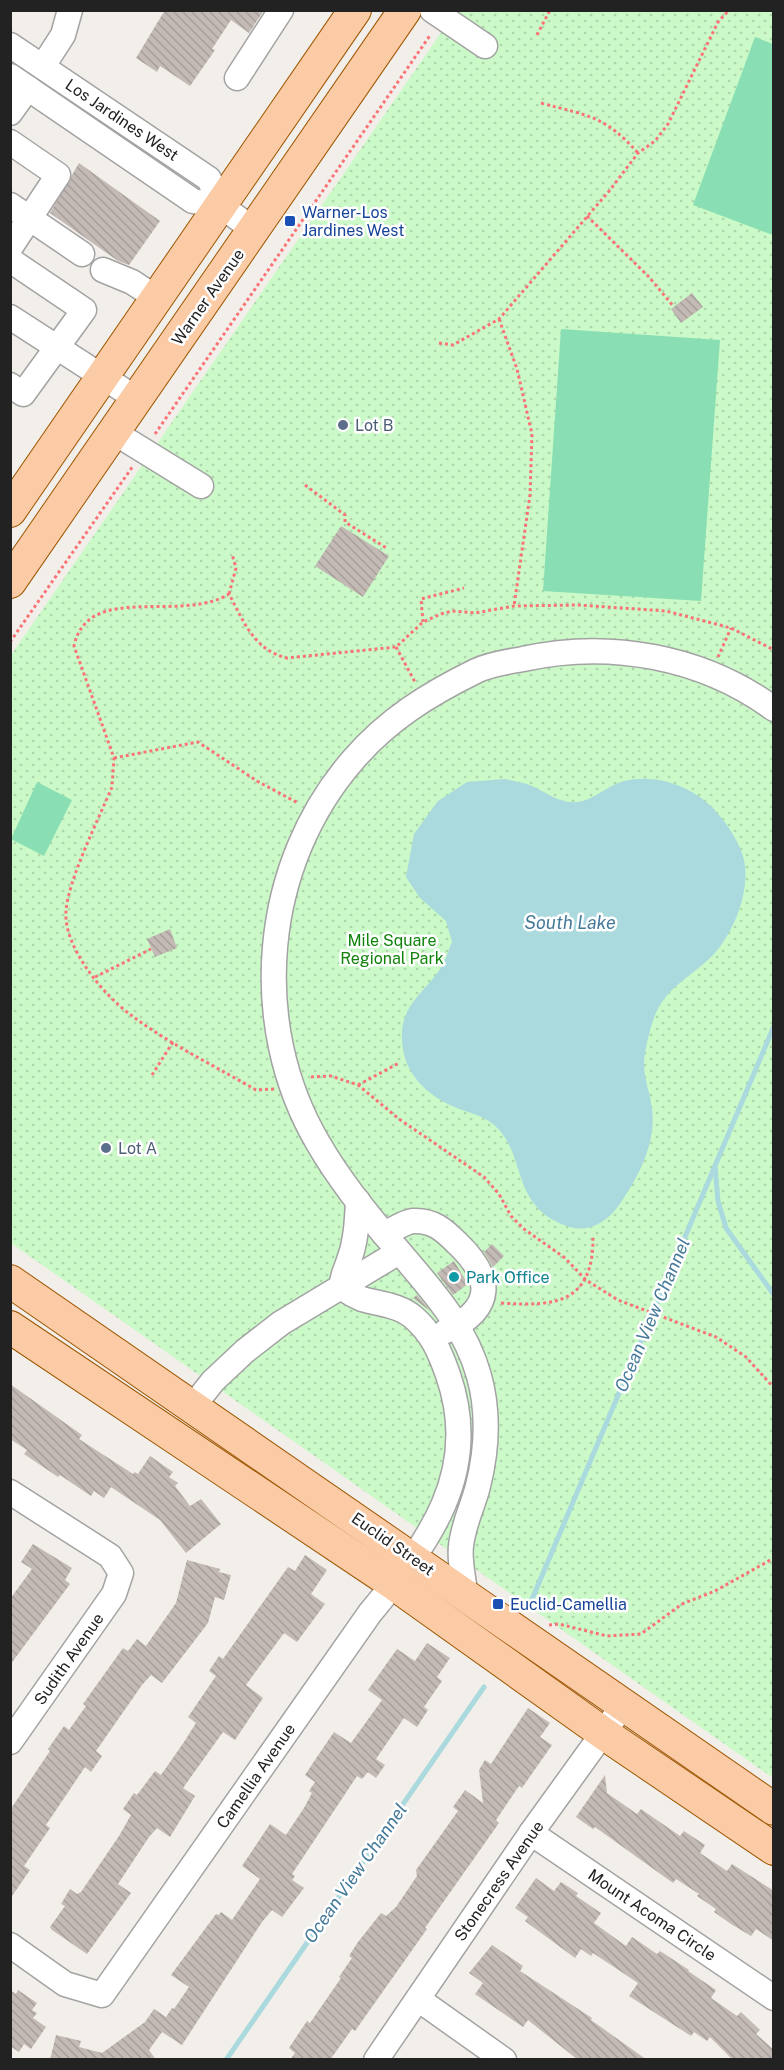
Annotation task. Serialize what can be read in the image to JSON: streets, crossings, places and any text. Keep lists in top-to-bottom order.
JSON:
{
  "streets": {
    "main road": ["Warner Avenue", "Euclid Street"],
    "street": [
      "Los Jardines West",
      "Sudith Avenue",
      "Camellia Avenue",
      "Stonecress Avenue",
      "Mount Acoma Circle"
    ]
  },
  "crossings": [
    ["Los Jardines West", "Warner Avenue"],
    ["Euclid Street", "Camellia Avenue"],
    ["Euclid Street", "Stonecress Avenue"],
    ["Stonecress Avenue", "Mount Acoma Circle"]
  ],
  "water": ["South Lake", "Ocean View Channel"],
  "parks": ["Mile Square Regional Park"],
  "places": {
    "transit": ["Warner-Los Jardines West", "Euclid-Camellia"],
    "other": ["Lot B", "Lot A", "Park Office"]
  }
}
